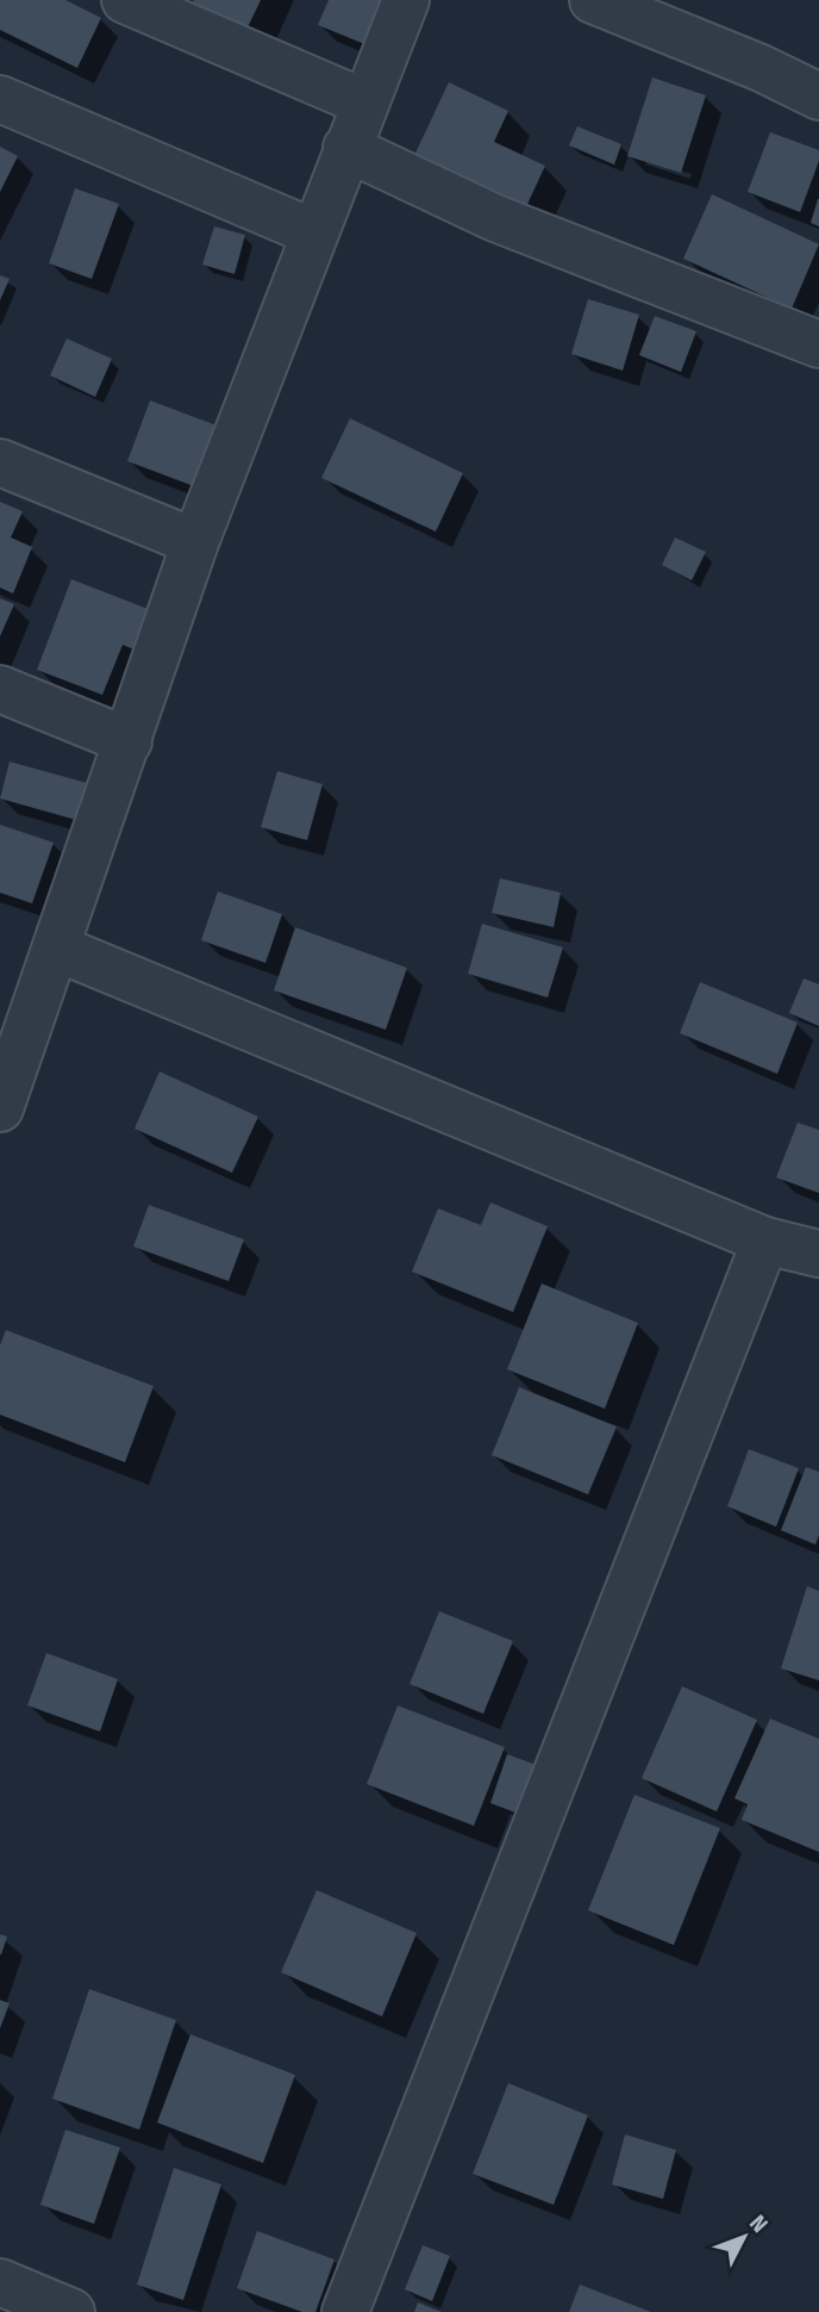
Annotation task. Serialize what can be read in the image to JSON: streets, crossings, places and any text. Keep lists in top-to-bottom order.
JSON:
{
  "north": "top right"
}
